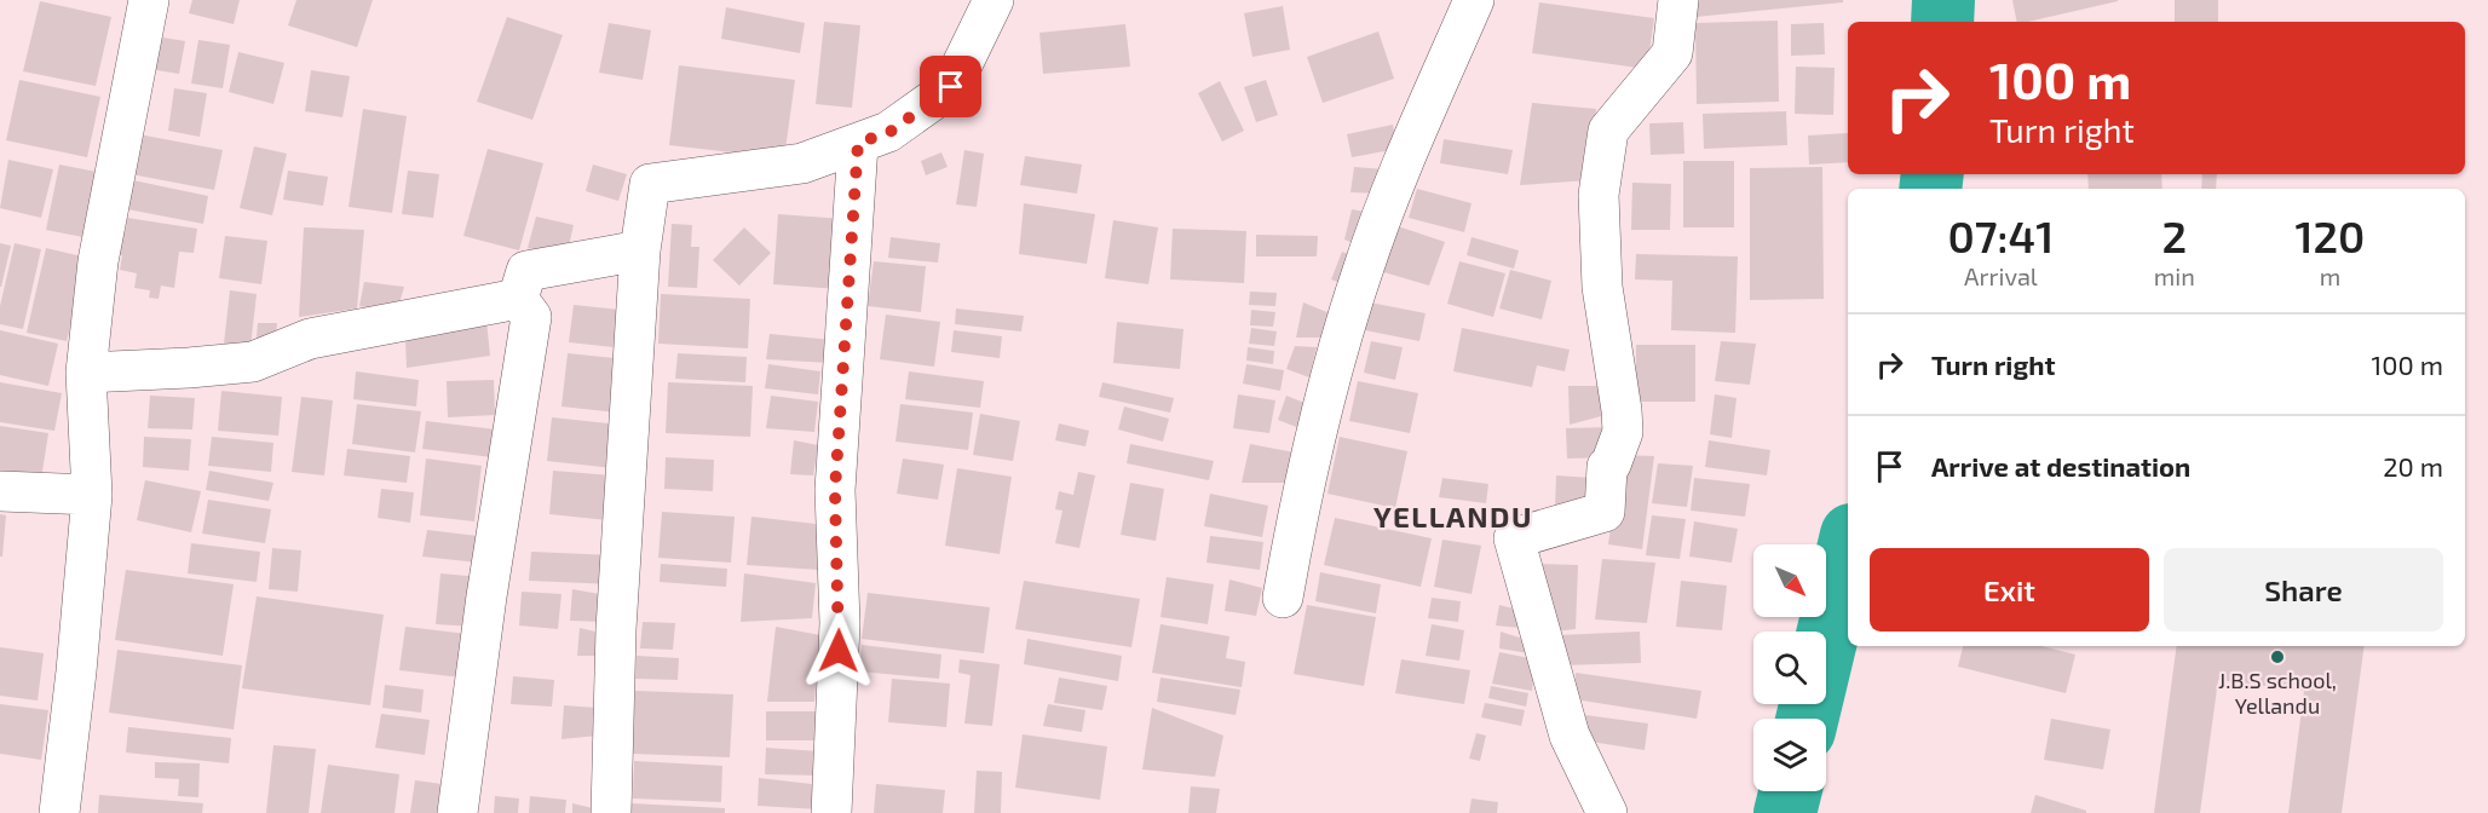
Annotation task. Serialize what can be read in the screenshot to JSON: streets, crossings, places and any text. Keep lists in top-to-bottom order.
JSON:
{
  "districts": ["YELLANDU"],
  "places": ["J.B.S school, Yellandu"],
  "north": "bottom right",
  "page": {
    "turn": ["100 m", "Turn right"],
    "eta": [
      "07:41",
      "Arrival",
      "2",
      "min",
      "120",
      "m"
    ],
    "list": [
      {
        "name": "Turn right",
        "value": "100 m"
      },
      {
        "name": "Arrive at destination",
        "value": "20 m"
      }
    ],
    "buttons": ["Exit", "Share"]
  }
}
